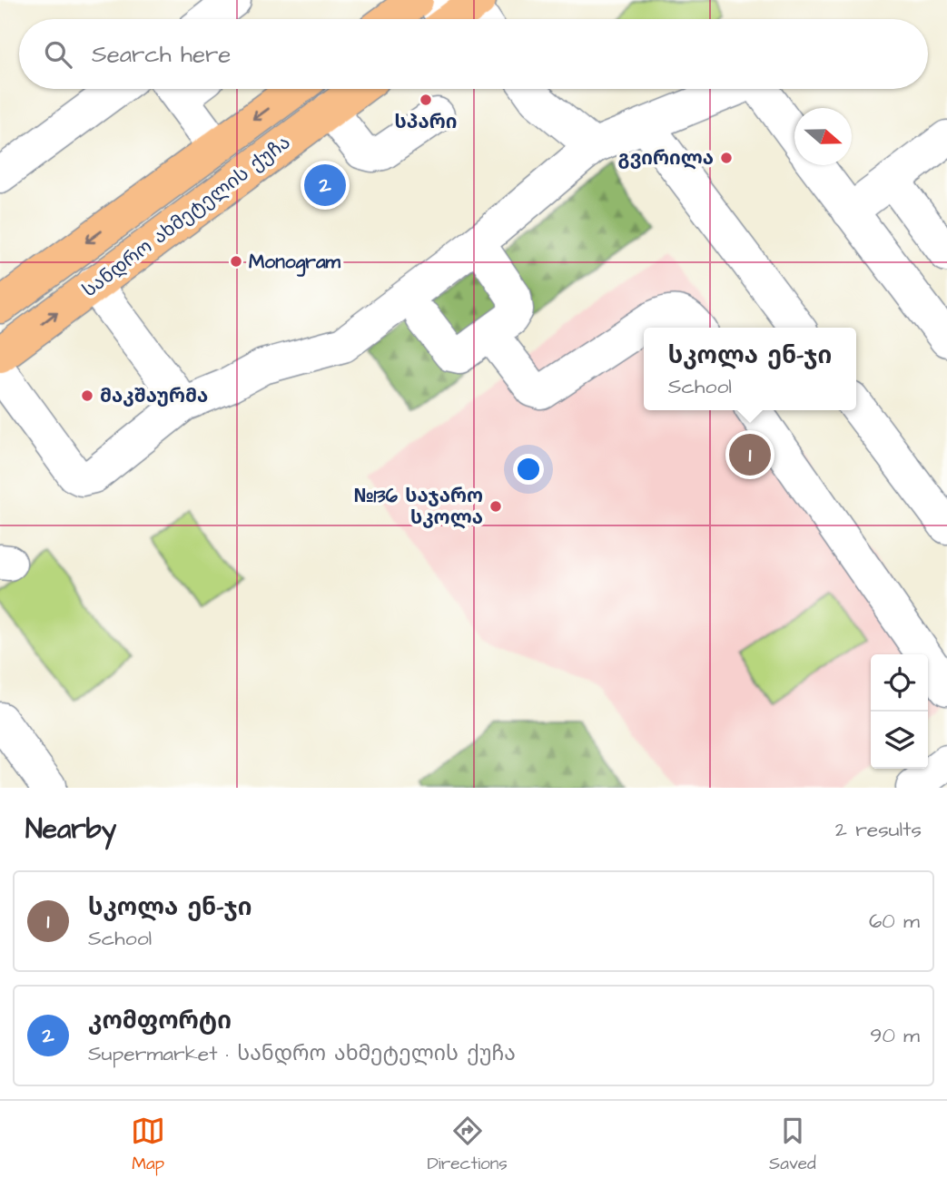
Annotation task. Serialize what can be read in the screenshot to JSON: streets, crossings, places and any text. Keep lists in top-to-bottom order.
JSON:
{
  "streets": {
    "main road": ["სანდრო ახმეტელის ქუჩა"]
  },
  "places": [
    "სპარი",
    "გვირილა",
    "Monogram",
    "მაკშაურმა",
    "№136 საჯარო სკოლა"
  ],
  "north": "right",
  "page": {
    "search": "Search here",
    "pins": ["2", "1"],
    "popup": ["სკოლა ენ-ჯი", "School"],
    "heading": ["Nearby", "2 results"],
    "list": [
      {
        "mark": "1",
        "name": "სკოლა ენ-ჯი",
        "note": "School",
        "value": "60 m"
      },
      {
        "mark": "2",
        "name": "კომფორტი",
        "note": "Supermarket · სანდრო ახმეტელის ქუჩა",
        "value": "90 m"
      }
    ],
    "nav": ["Map", "Directions", "Saved"]
  }
}
